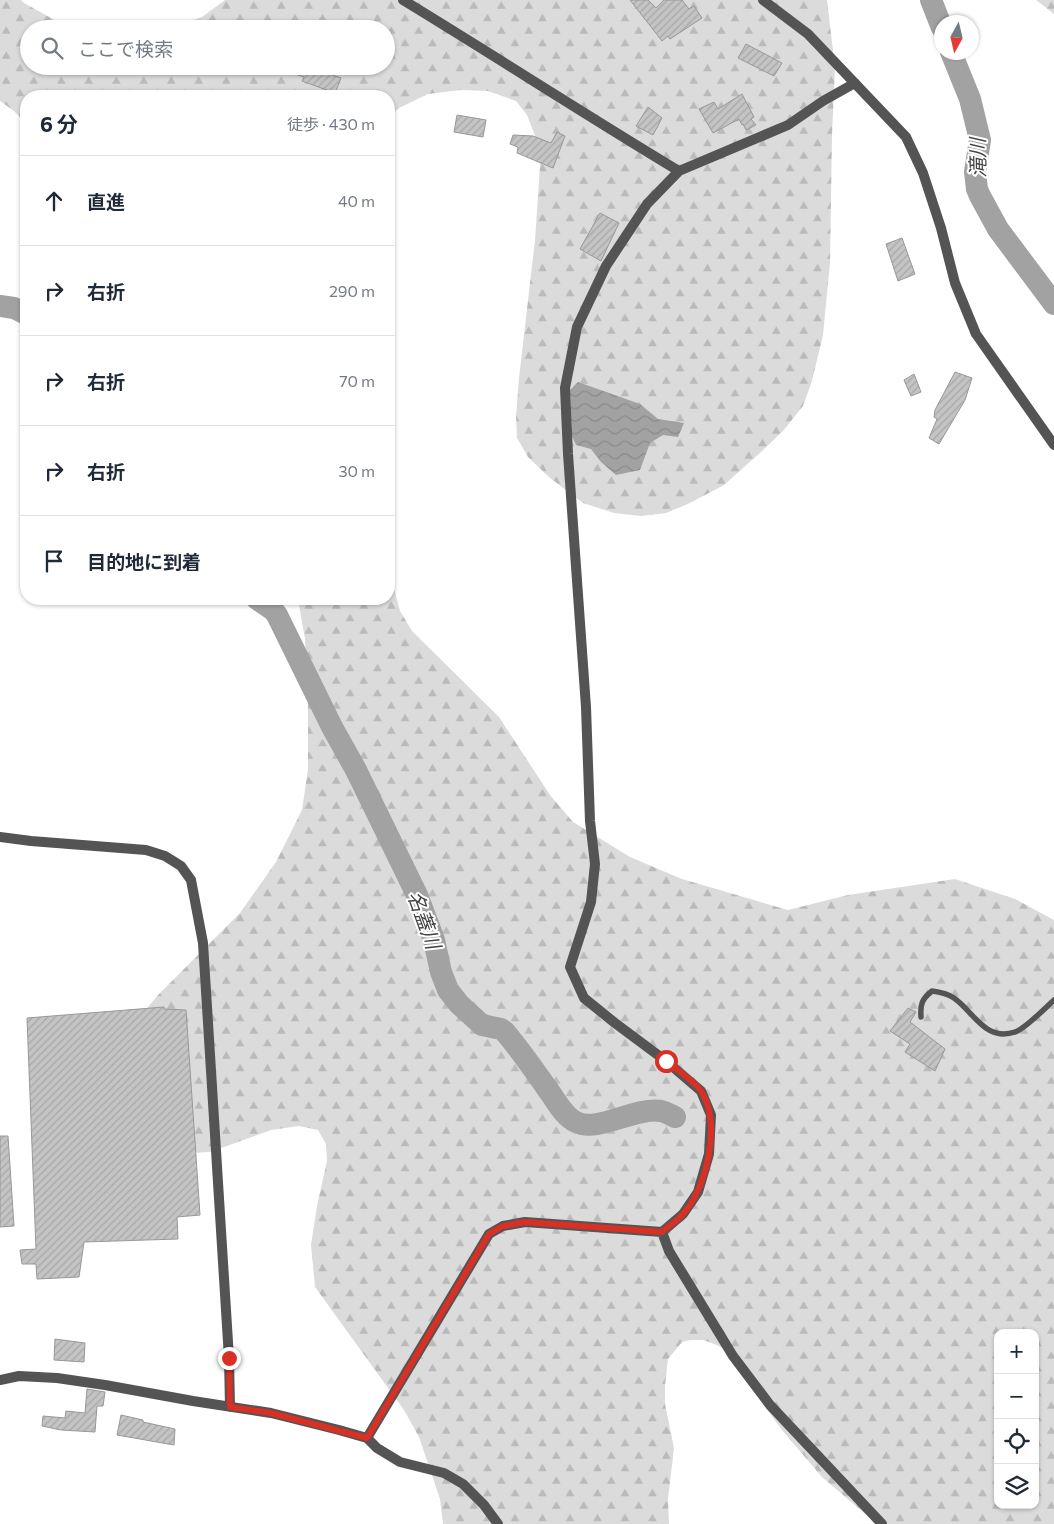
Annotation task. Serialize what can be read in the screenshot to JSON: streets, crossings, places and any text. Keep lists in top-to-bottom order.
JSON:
{
  "water": ["滝川", "名蓋川"],
  "north": "bottom",
  "page": {
    "search": "ここで検索",
    "heading": ["6 分", "徒歩 · 430 m"],
    "list": [
      ["直進", "40 m"],
      ["右折", "290 m"],
      ["右折", "70 m"],
      ["右折", "30 m"],
      "目的地に到着"
    ],
    "map_buttons": ["+", "−"]
  }
}
